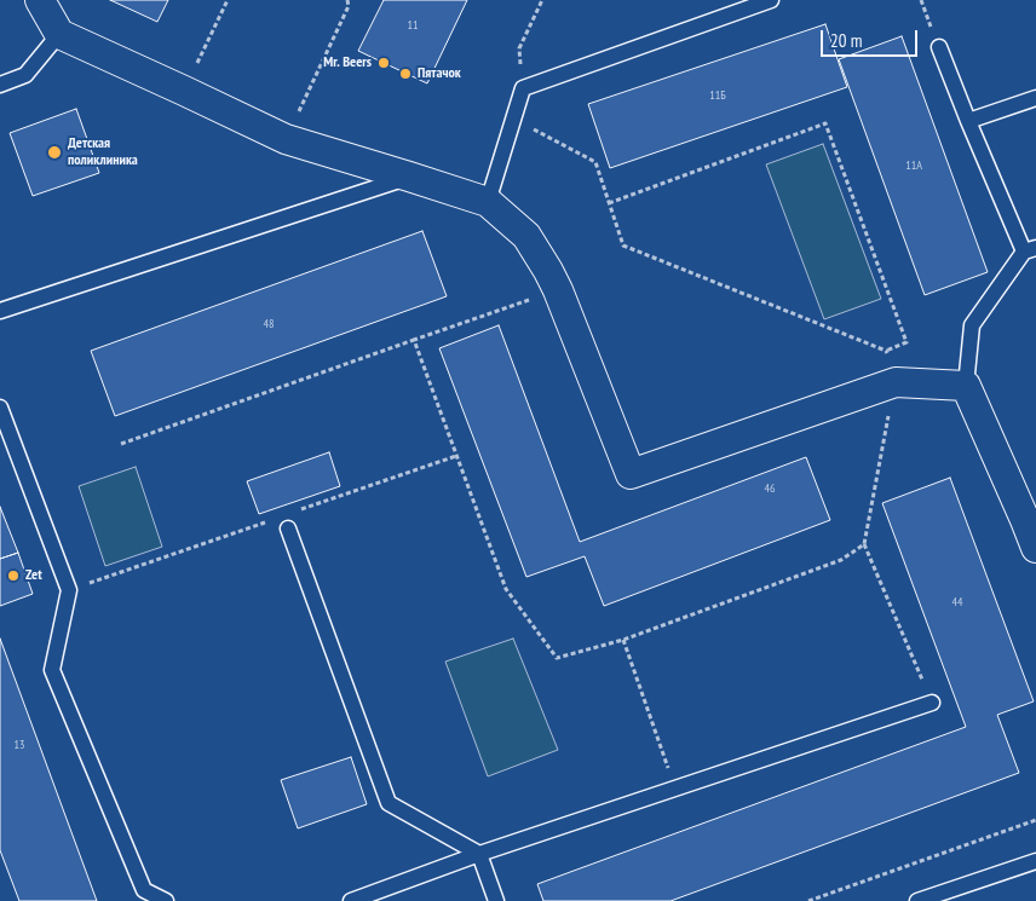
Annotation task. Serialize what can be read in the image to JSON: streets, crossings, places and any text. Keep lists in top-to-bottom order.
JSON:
{
  "places": [
    "Mr. Beers",
    "Пятачок",
    "Детская поликлиника",
    "Zet"
  ],
  "house_numbers": [
    "11",
    "11Б",
    "11А",
    "48",
    "46",
    "44",
    "13"
  ],
  "scale_bar": "20 m"
}
